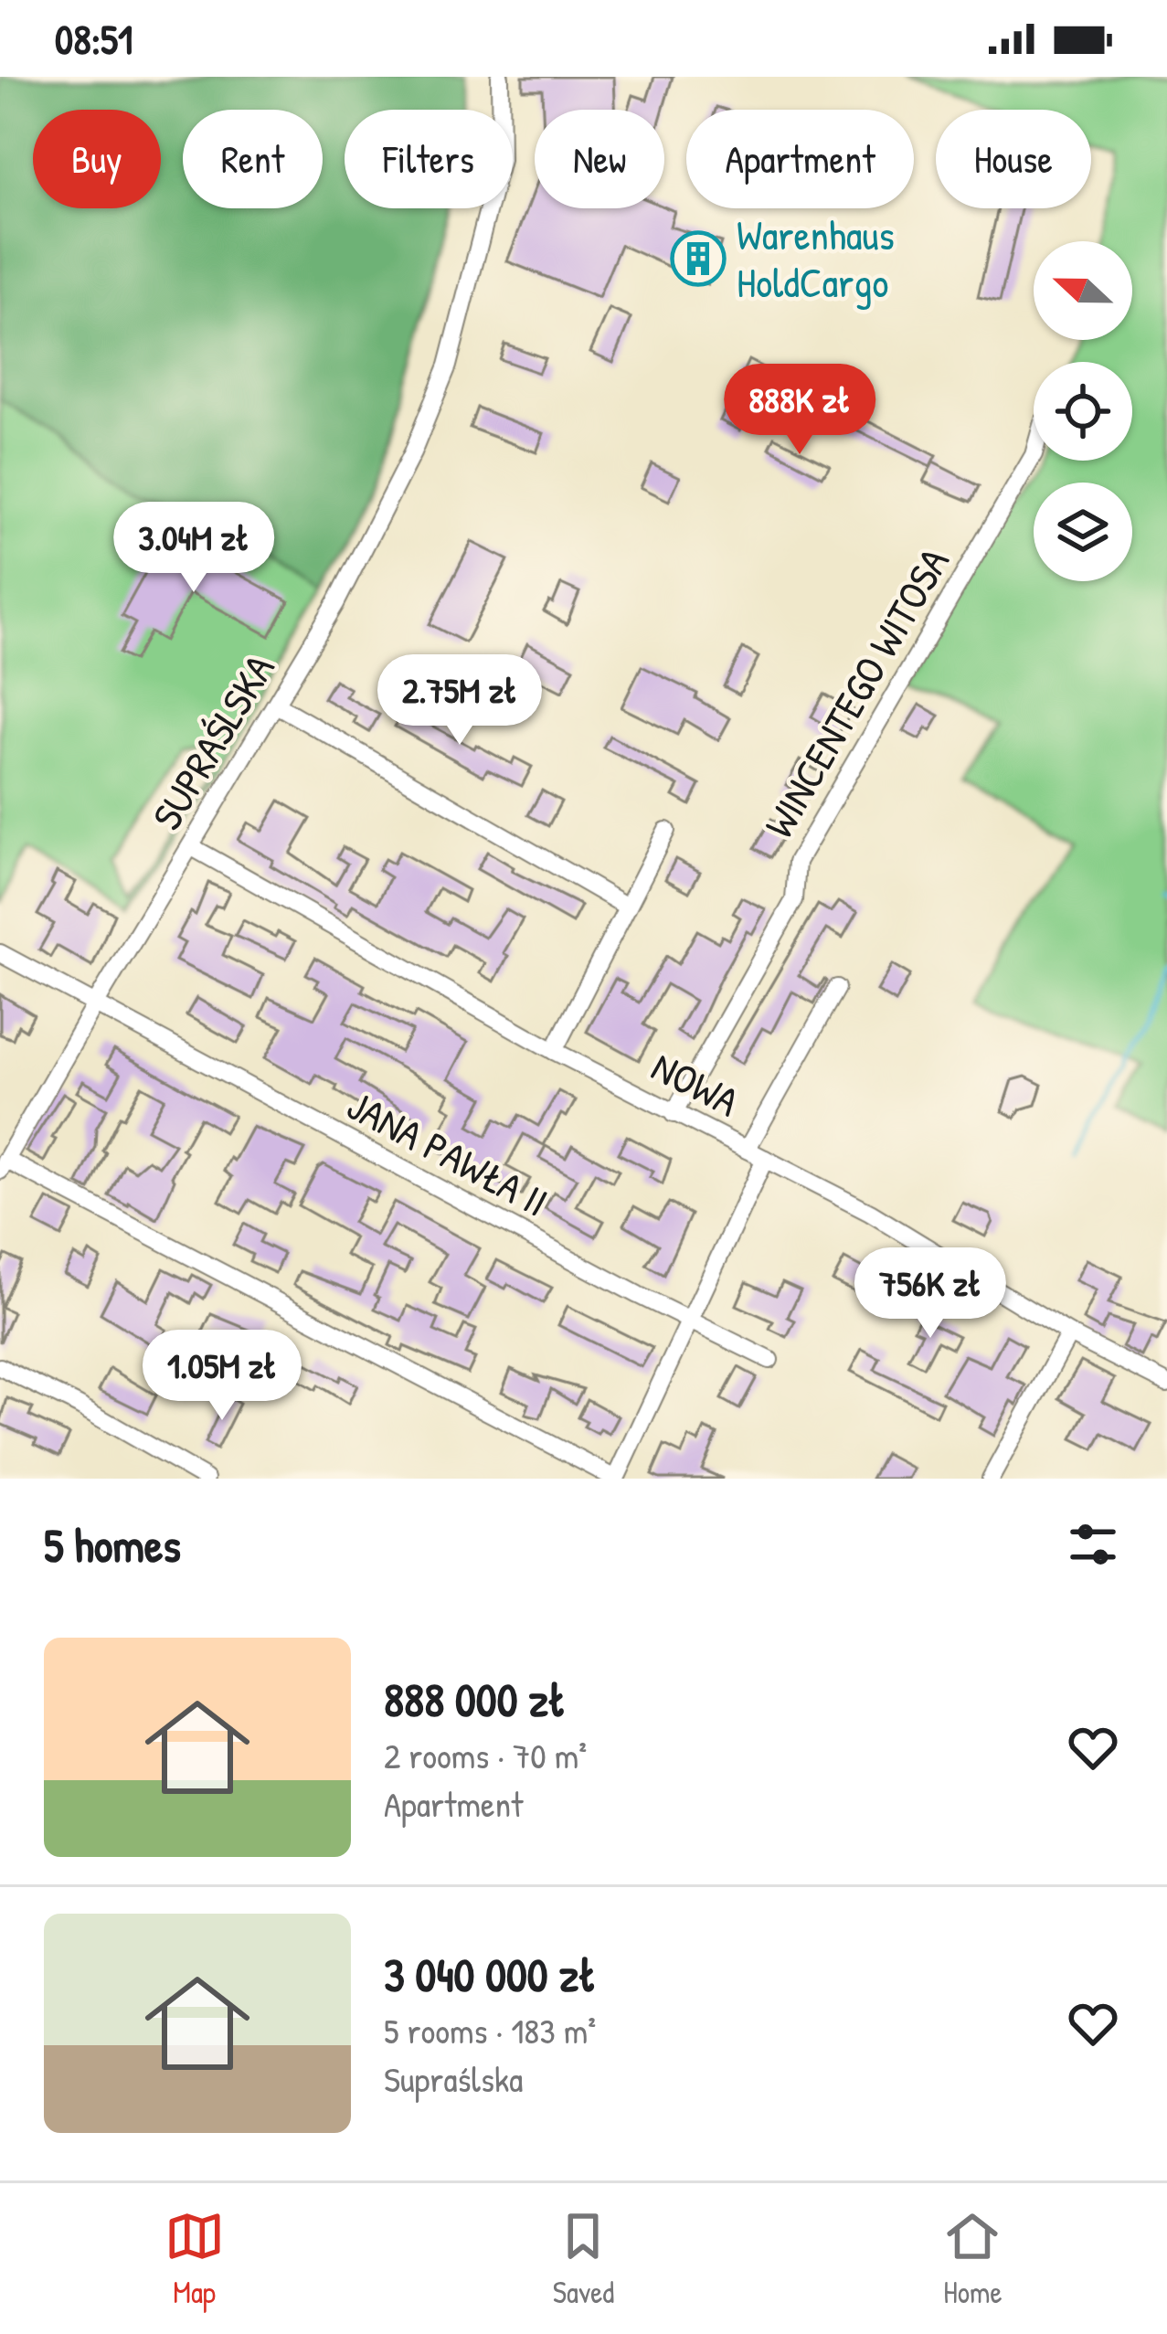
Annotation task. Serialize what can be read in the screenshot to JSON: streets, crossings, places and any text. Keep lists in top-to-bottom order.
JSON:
{
  "streets": {
    "street": [
      "WINCENTEGO WITOSA",
      "SUPRAŚLSKA",
      "NOWA",
      "JANA PAWŁA II"
    ]
  },
  "crossings": [
    ["WINCENTEGO WITOSA", "NOWA"],
    ["SUPRAŚLSKA", "NOWA"],
    ["SUPRAŚLSKA", "JANA PAWŁA II"]
  ],
  "places": {
    "building": ["Warenhaus HoldCargo"]
  },
  "north": "left",
  "page": {
    "status": "08:51",
    "chip": [
      "Buy",
      "Rent",
      "Filters",
      "New",
      "Apartment",
      "House"
    ],
    "price": [
      "888K zł",
      "3.04M zł",
      "2.75M zł",
      "756K zł",
      "1.05M zł"
    ],
    "heading": "5 homes",
    "list": [
      {
        "name": "888 000 zł",
        "note": "2 rooms · 70 m² · Apartment"
      },
      {
        "name": "3 040 000 zł",
        "note": "5 rooms · 183 m² · Supraślska"
      }
    ],
    "tabs": ["Map", "Saved", "Home"]
  }
}
